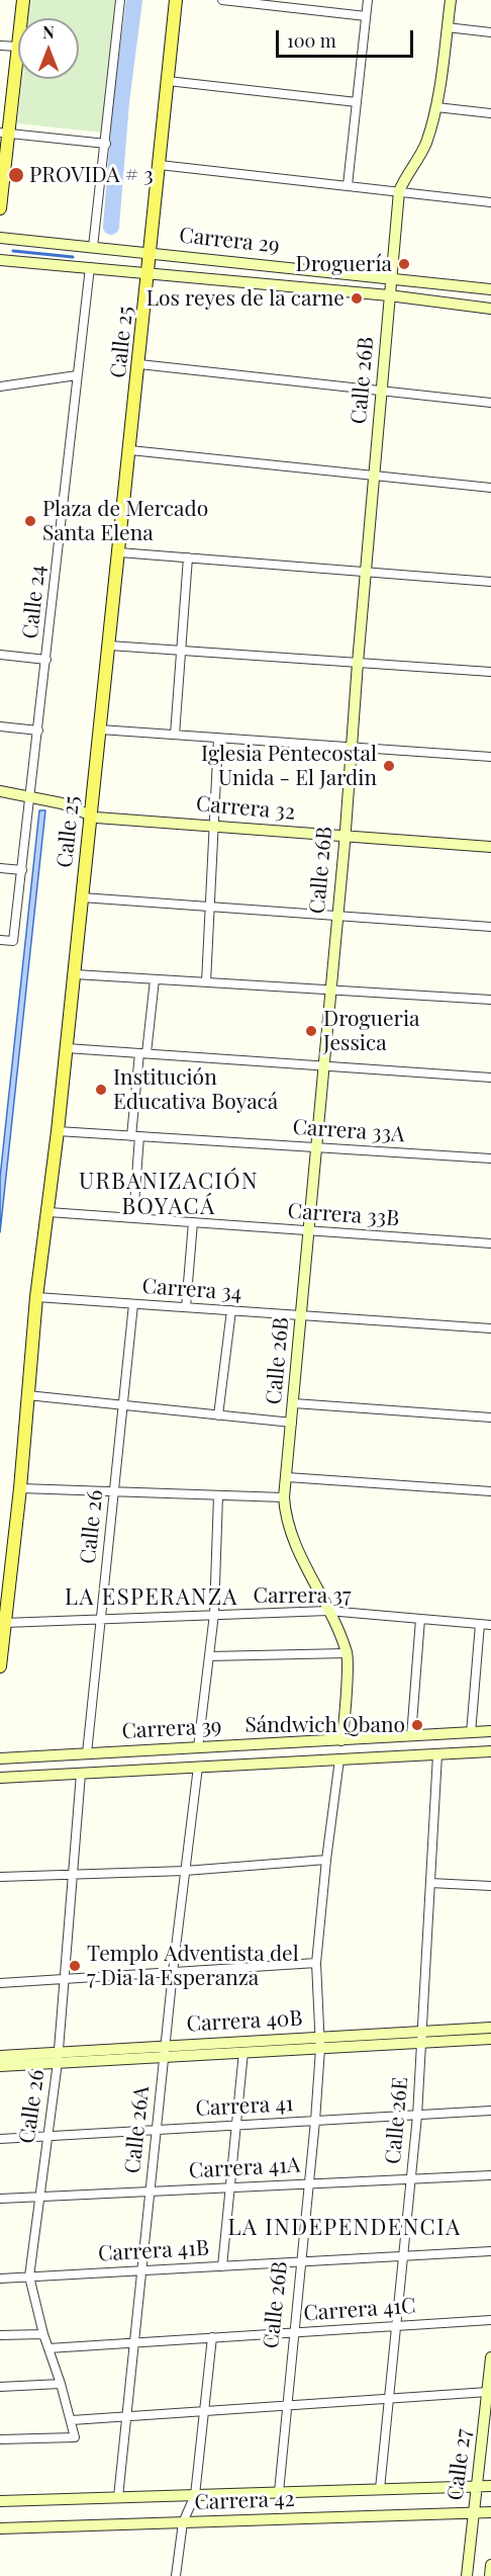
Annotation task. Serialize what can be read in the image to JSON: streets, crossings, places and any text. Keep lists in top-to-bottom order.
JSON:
{
  "streets": {
    "main road": ["Calle 25"],
    "street": [
      "Carrera 29",
      "Calle 26B",
      "Calle 24",
      "Carrera 32",
      "Carrera 33A",
      "Carrera 33B",
      "Carrera 34",
      "Calle 26",
      "Carrera 37",
      "Carrera 39",
      "Carrera 40B",
      "Carrera 41",
      "Calle 26E",
      "Calle 26A",
      "Carrera 41A",
      "Carrera 41B",
      "Carrera 41C",
      "Calle 27",
      "Carrera 42"
    ]
  },
  "crossings": [
    ["Carrera 29", "Calle 25"],
    ["Carrera 29", "Calle 26B"],
    ["Carrera 29", "Calle 24"],
    ["Calle 25", "Carrera 32"],
    ["Calle 25", "Carrera 33A"],
    ["Calle 25", "Carrera 33B"],
    ["Calle 25", "Carrera 34"],
    ["Calle 25", "Carrera 37"],
    ["Calle 26B", "Carrera 32"],
    ["Calle 26B", "Carrera 33A"],
    ["Calle 26B", "Carrera 33B"],
    ["Calle 26B", "Carrera 34"],
    ["Calle 26B", "Carrera 37"],
    ["Calle 26B", "Carrera 39"],
    ["Calle 26B", "Carrera 40B"],
    ["Calle 26B", "Carrera 41"],
    ["Calle 26B", "Carrera 41A"],
    ["Calle 26B", "Carrera 41B"],
    ["Calle 26B", "Carrera 41C"],
    ["Calle 26B", "Carrera 42"],
    ["Calle 24", "Carrera 32"],
    ["Carrera 34", "Calle 26"],
    ["Calle 26", "Carrera 37"],
    ["Calle 26", "Carrera 39"],
    ["Calle 26", "Carrera 40B"],
    ["Calle 26", "Carrera 41"],
    ["Calle 26", "Carrera 41A"],
    ["Calle 26", "Carrera 41B"],
    ["Calle 26", "Carrera 41C"],
    ["Carrera 39", "Calle 26E"],
    ["Carrera 39", "Calle 26A"],
    ["Carrera 40B", "Calle 26E"],
    ["Carrera 40B", "Calle 26A"],
    ["Carrera 41", "Calle 26E"],
    ["Carrera 41", "Calle 26A"],
    ["Calle 26E", "Carrera 41A"],
    ["Calle 26E", "Carrera 41B"],
    ["Calle 26E", "Carrera 41C"],
    ["Calle 26E", "Carrera 42"],
    ["Calle 26A", "Carrera 41A"],
    ["Calle 26A", "Carrera 41B"],
    ["Calle 26A", "Carrera 41C"],
    ["Calle 26A", "Carrera 42"],
    ["Calle 27", "Carrera 42"]
  ],
  "districts": ["URBANIZACIÓN BOYACÁ", "LA ESPERANZA", "LA INDEPENDENCIA"],
  "places": [
    "PROVIDA # 3",
    "Droguería",
    "Los reyes de la carne",
    "Plaza de Mercado Santa Elena",
    "Iglesia Pentecostal Unida - El Jardin",
    "Drogueria Jessica",
    "Institución Educativa Boyacá",
    "Sándwich Qbano",
    "Templo Adventista del 7 Dia la Esperanza"
  ],
  "scale_bar": "100 m",
  "north": "top"
}
